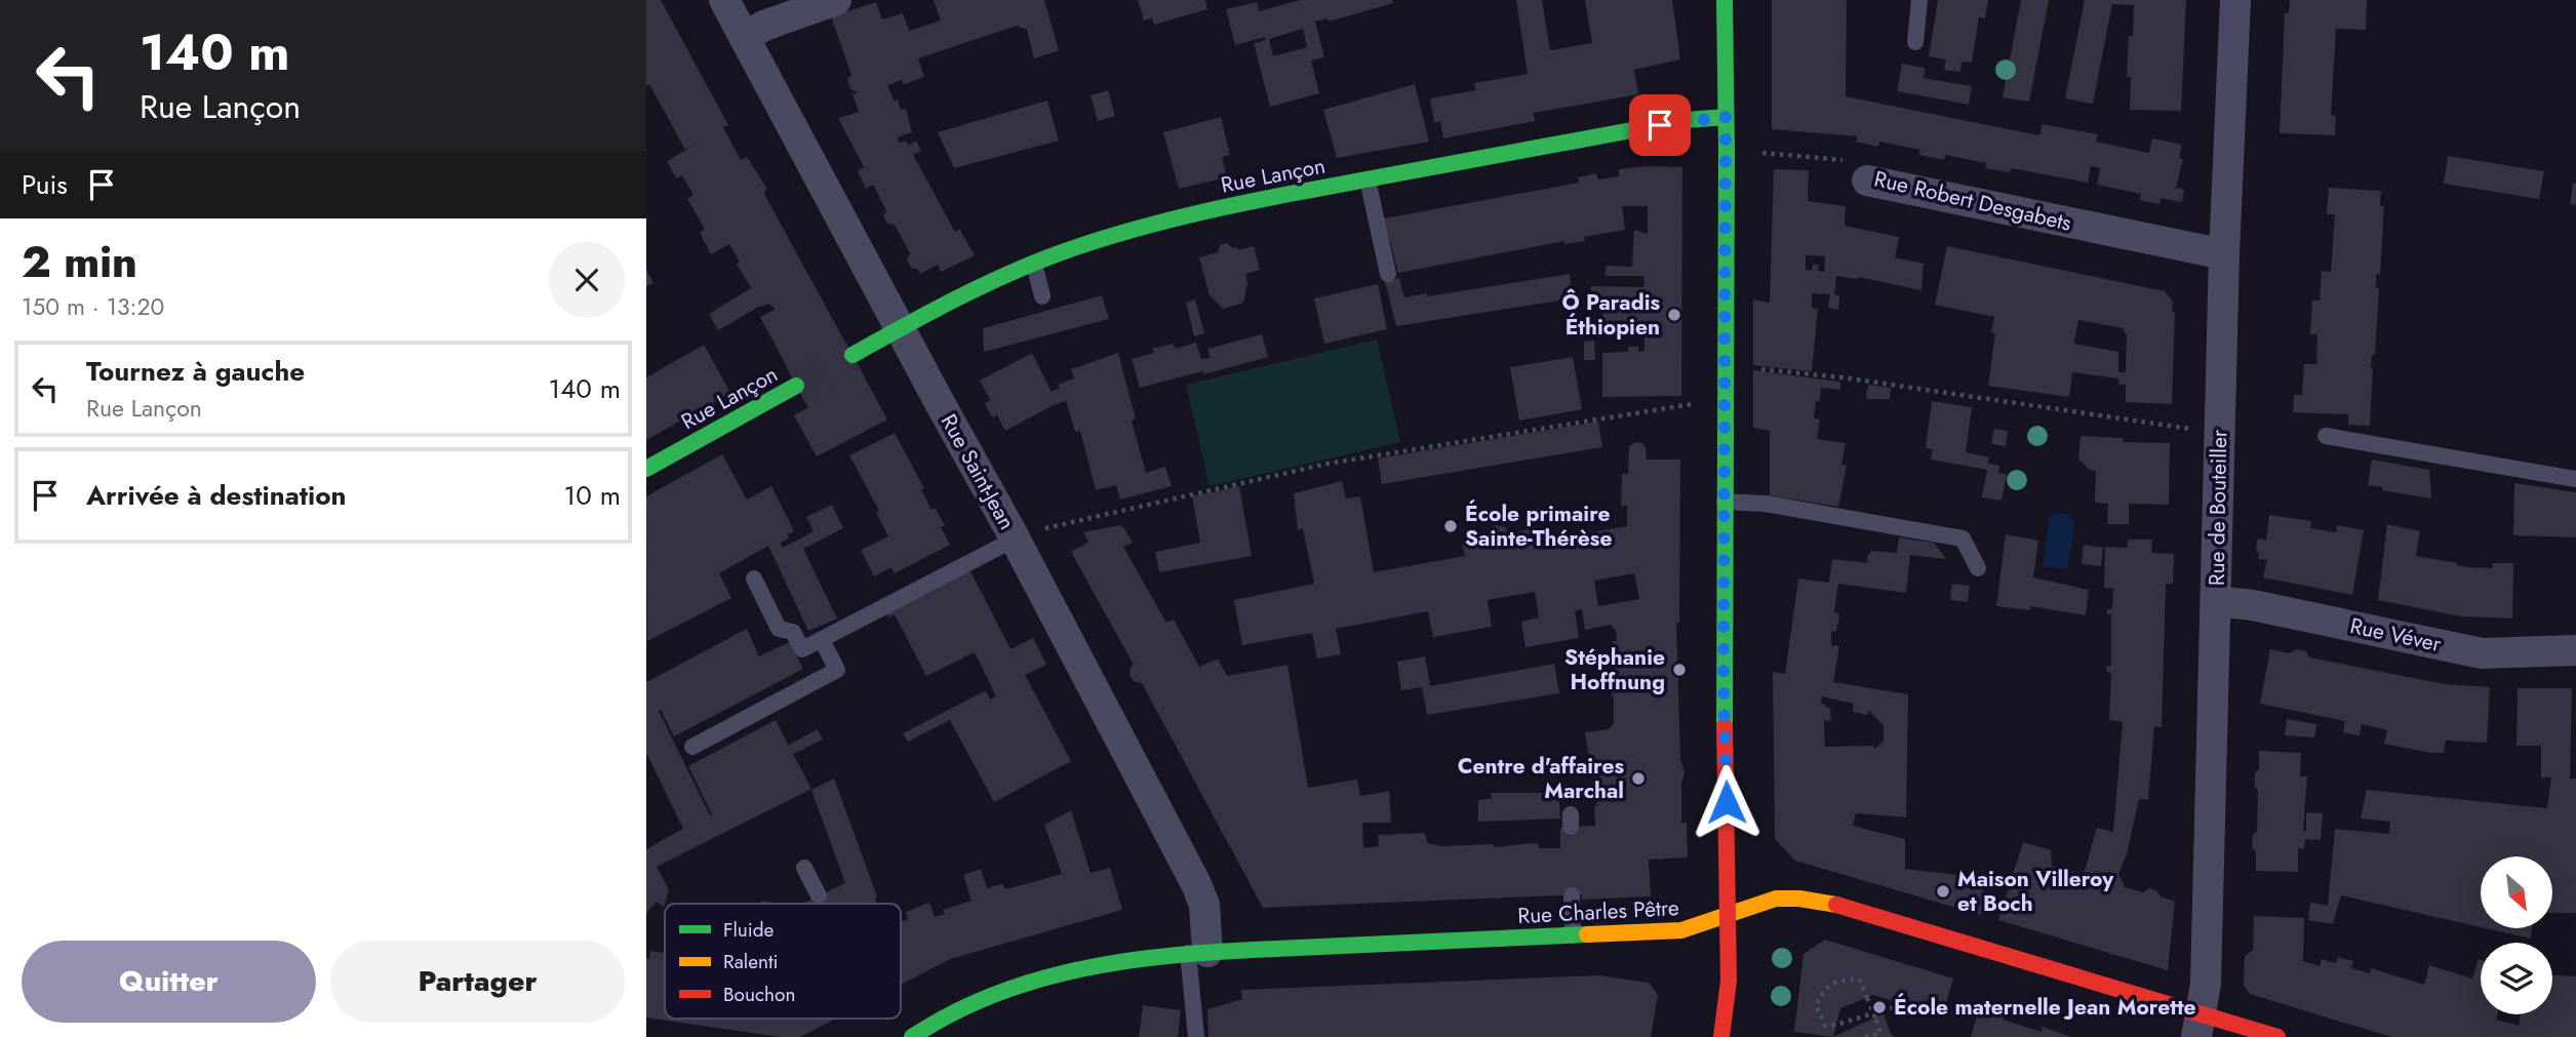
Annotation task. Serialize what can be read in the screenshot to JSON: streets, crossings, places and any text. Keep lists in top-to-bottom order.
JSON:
{
  "streets": {
    "street": [
      "Rue Lançon",
      "Rue Robert Desgabets",
      "Rue Saint-Jean",
      "Rue de Bouteiller",
      "Rue Véver",
      "Rue Charles Pêtre"
    ]
  },
  "crossings": [
    ["Rue Lançon", "Rue Saint-Jean"],
    ["Rue Robert Desgabets", "Rue de Bouteiller"],
    ["Rue Saint-Jean", "Rue Charles Pêtre"],
    ["Rue de Bouteiller", "Rue Véver"],
    ["Rue de Bouteiller", "Rue Charles Pêtre"]
  ],
  "places": [
    "Ô Paradis Éthiopien",
    "École primaire Sainte-Thérèse",
    "Stéphanie Hoffnung",
    "Centre d'affaires Marchal",
    "Maison Villeroy et Boch",
    "École maternelle Jean Morette"
  ],
  "legend": ["Fluide", "Ralenti", "Bouchon"],
  "north": "bottom right",
  "page": {
    "turn": ["140 m", "Rue Lançon"],
    "then": "Puis",
    "heading": ["2 min", "150 m · 13:20"],
    "list": [
      {
        "name": "Tournez à gauche",
        "note": "Rue Lançon",
        "value": "140 m"
      },
      {
        "name": "Arrivée à destination",
        "value": "10 m"
      }
    ],
    "buttons": ["Quitter", "Partager"]
  }
}
